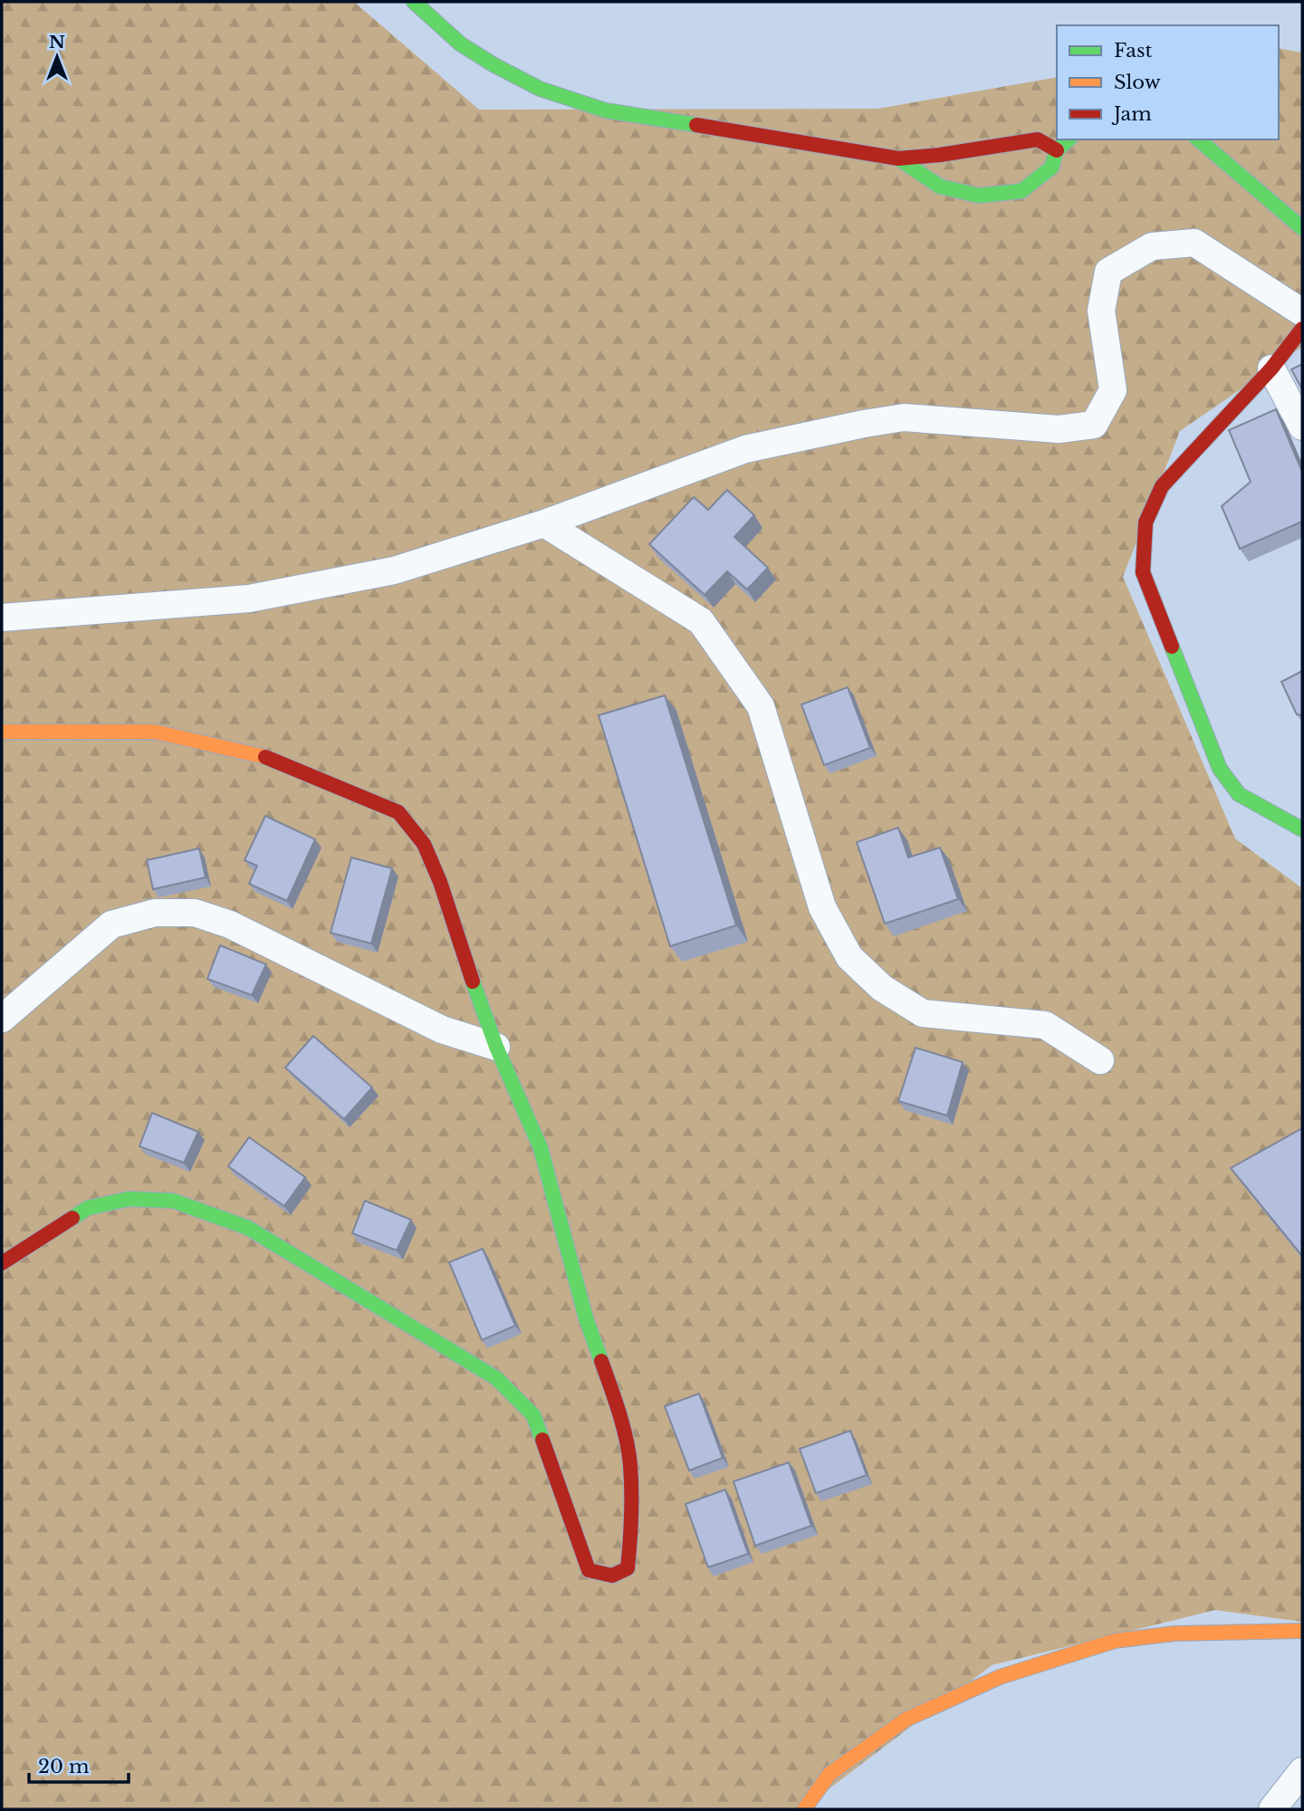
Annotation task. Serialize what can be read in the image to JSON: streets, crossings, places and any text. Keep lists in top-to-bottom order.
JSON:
{
  "legend": ["Fast", "Slow", "Jam"],
  "scale_bar": "20 m",
  "north": "top"
}
